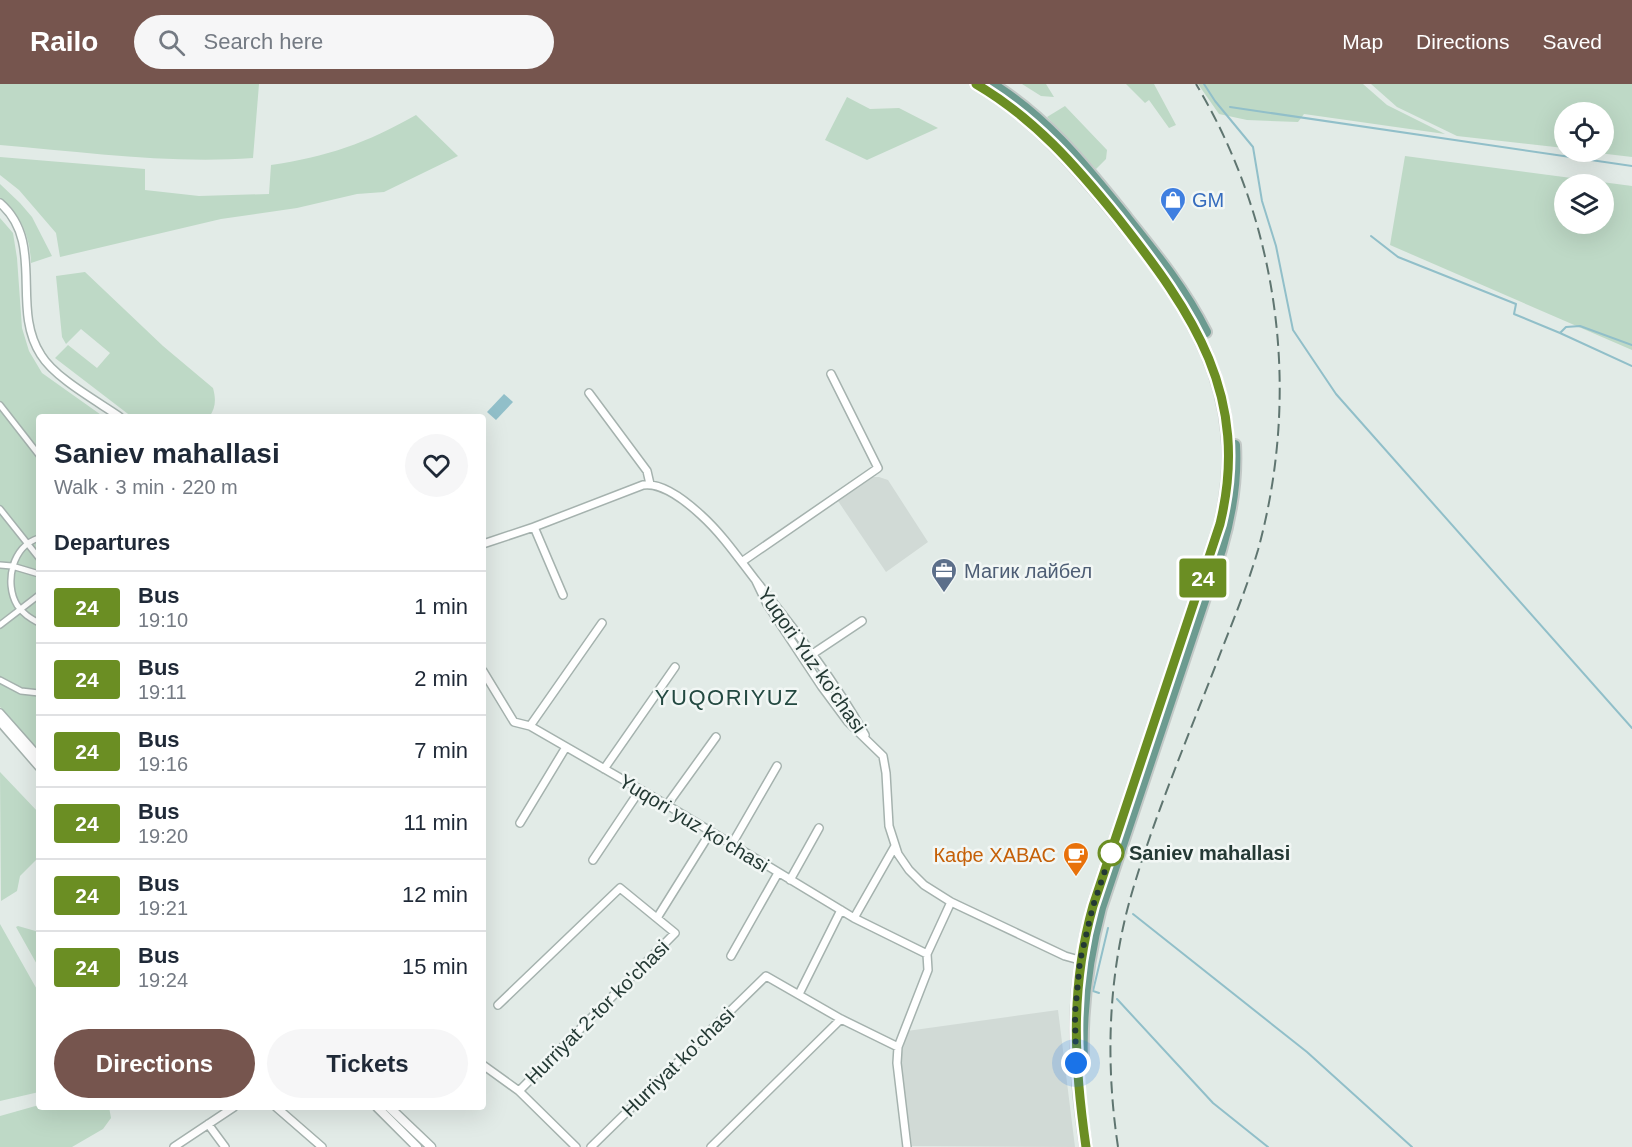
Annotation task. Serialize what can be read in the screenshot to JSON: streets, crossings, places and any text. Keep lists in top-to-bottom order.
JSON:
{
  "streets": {
    "street": [
      "Yuqori Yuz ko'chasi",
      "Yuqori yuz ko'chasi",
      "Hurriyat 2-tor ko'chasi",
      "Hurriyat ko'chasi"
    ]
  },
  "districts": ["YUQORIYUZ"],
  "places": {
    "shop": ["GM"],
    "office": ["Магик лайбел"],
    "other": ["Saniev mahallasi"],
    "cafe": ["Кафе ХАВАС"]
  },
  "lines": ["bus line 24"],
  "page": {
    "header": "Railo",
    "search": "Search here",
    "nav": ["Map", "Directions", "Saved"],
    "on_map": "24",
    "heading": [
      ["Saniev mahallasi", "Walk · 3 min · 220 m"],
      "Departures"
    ],
    "list": [
      {
        "mark": "24",
        "name": "Bus",
        "note": "19:10",
        "value": "1 min"
      },
      {
        "mark": "24",
        "name": "Bus",
        "note": "19:11",
        "value": "2 min"
      },
      {
        "mark": "24",
        "name": "Bus",
        "note": "19:16",
        "value": "7 min"
      },
      {
        "mark": "24",
        "name": "Bus",
        "note": "19:20",
        "value": "11 min"
      },
      {
        "mark": "24",
        "name": "Bus",
        "note": "19:21",
        "value": "12 min"
      },
      {
        "mark": "24",
        "name": "Bus",
        "note": "19:24",
        "value": "15 min"
      }
    ],
    "buttons": ["Directions", "Tickets"]
  }
}
